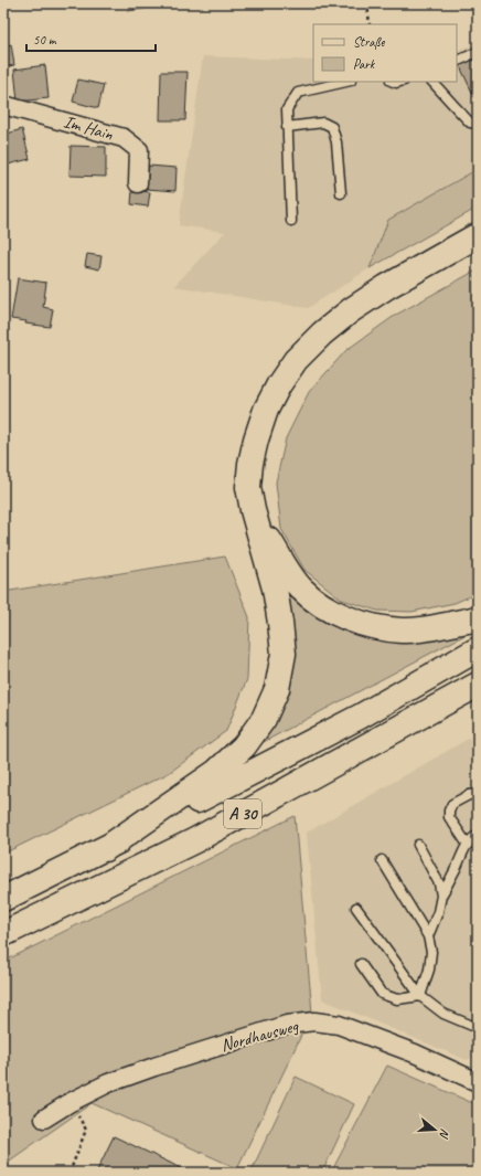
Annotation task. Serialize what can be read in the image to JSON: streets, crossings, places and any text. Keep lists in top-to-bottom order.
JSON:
{
  "streets": {
    "highway": ["A 30"],
    "street": ["Im Hain", "Nordhausweg"]
  },
  "legend": ["Straße", "Park"],
  "scale_bar": "50 m",
  "north": "right"
}
